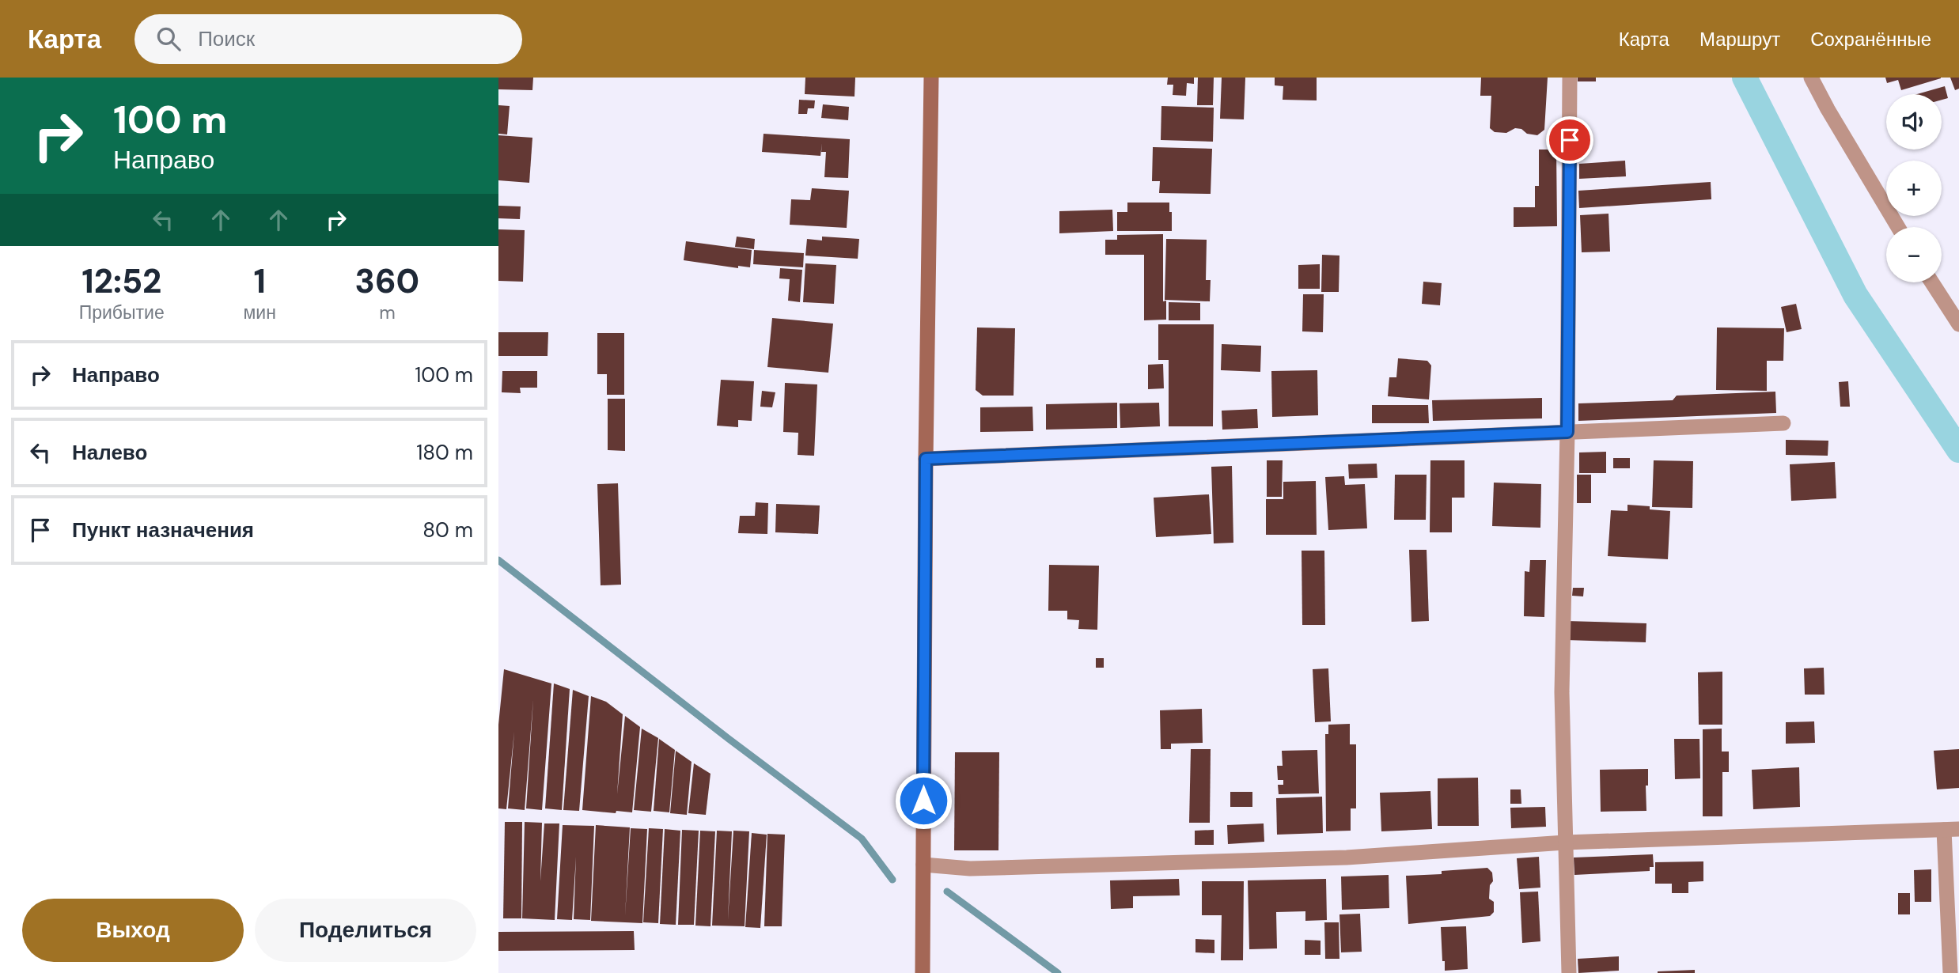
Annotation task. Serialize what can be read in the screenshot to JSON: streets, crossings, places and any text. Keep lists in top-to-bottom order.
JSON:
{
  "page": {
    "header": "Карта",
    "search": "Поиск",
    "nav": ["Карта", "Маршрут", "Сохранённые"],
    "turn": ["100 m", "Направо"],
    "map_buttons": ["+", "−"],
    "eta": [
      "12:52",
      "Прибытие",
      "1",
      "мин",
      "360",
      "m"
    ],
    "list": [
      {
        "name": "Направо",
        "value": "100 m"
      },
      {
        "name": "Налево",
        "value": "180 m"
      },
      {
        "name": "Пункт назначения",
        "value": "80 m"
      }
    ],
    "buttons": ["Выход", "Поделиться"]
  }
}
